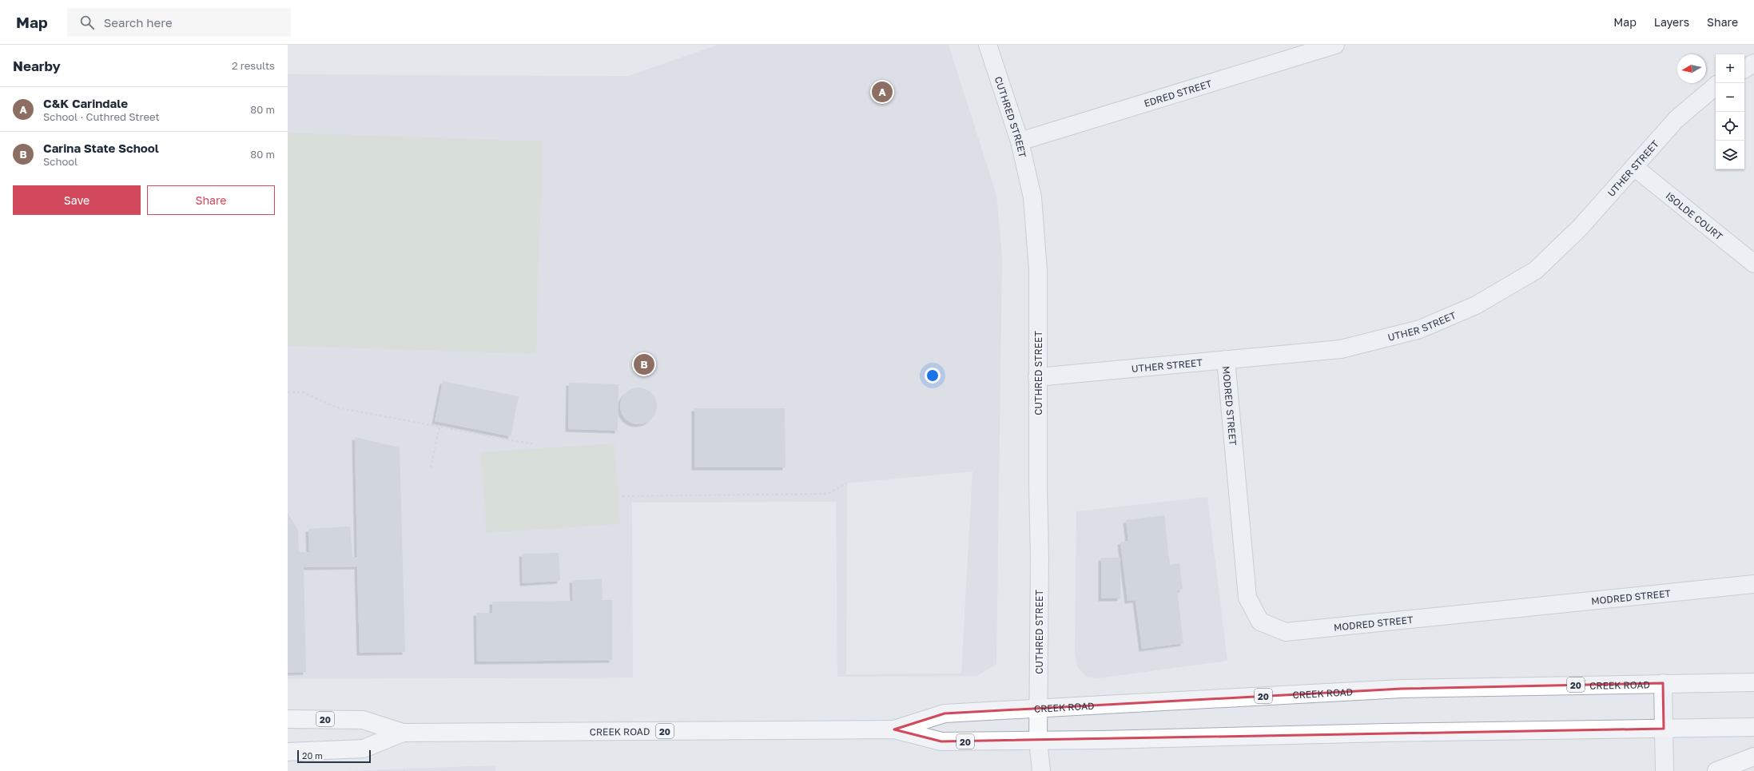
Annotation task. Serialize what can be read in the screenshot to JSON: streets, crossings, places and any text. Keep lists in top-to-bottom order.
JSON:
{
  "streets": {
    "main road": ["CREEK ROAD", "20"],
    "street": [
      "EDRED STREET",
      "CUTHRED STREET",
      "UTHER STREET",
      "ISOLDE COURT",
      "MODRED STREET"
    ]
  },
  "crossings": [
    ["EDRED STREET", "CUTHRED STREET"],
    ["CUTHRED STREET", "UTHER STREET"],
    ["CUTHRED STREET", "CREEK ROAD"],
    ["UTHER STREET", "ISOLDE COURT"],
    ["UTHER STREET", "MODRED STREET"]
  ],
  "scale_bar": "20 m",
  "north": "left",
  "page": {
    "header": "Map",
    "search": "Search here",
    "nav": ["Map", "Layers", "Share"],
    "heading": ["Nearby", "2 results"],
    "map_buttons": ["+", "−"],
    "pins": ["A", "B"],
    "list": [
      {
        "mark": "A",
        "name": "C&K Carindale",
        "note": "School · Cuthred Street",
        "value": "80 m"
      },
      {
        "mark": "B",
        "name": "Carina State School",
        "note": "School",
        "value": "80 m"
      }
    ],
    "buttons": ["Save", "Share"],
    "scale": "20 m"
  }
}
